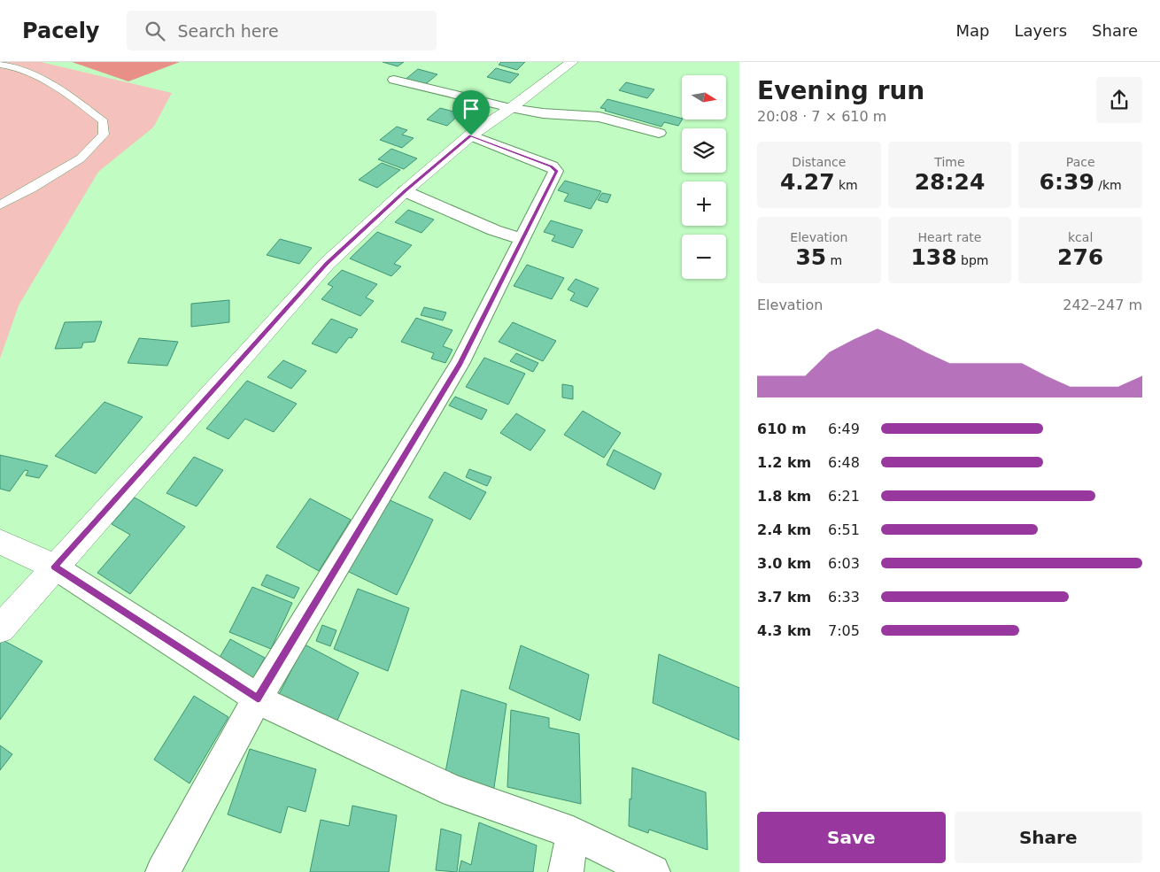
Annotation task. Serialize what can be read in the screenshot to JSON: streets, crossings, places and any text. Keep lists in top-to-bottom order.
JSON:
{
  "north": "right",
  "page": {
    "header": "Pacely",
    "search": "Search here",
    "nav": ["Map", "Layers", "Share"],
    "heading": ["Evening run", "20:08 · 7 × 610 m"],
    "map_buttons": ["+", "−"],
    "stats": [
      ["Distance", "4.27 km"],
      ["Time", "28:24"],
      ["Pace", "6:39 /km"],
      ["Elevation", "35 m"],
      ["Heart rate", "138 bpm"],
      ["kcal", "276"]
    ],
    "chart": ["Elevation", "242–247 m"],
    "list": [
      {
        "name": "610 m",
        "note": "6:49"
      },
      {
        "name": "1.2 km",
        "note": "6:48"
      },
      {
        "name": "1.8 km",
        "note": "6:21"
      },
      {
        "name": "2.4 km",
        "note": "6:51"
      },
      {
        "name": "3.0 km",
        "note": "6:03"
      },
      {
        "name": "3.7 km",
        "note": "6:33"
      },
      {
        "name": "4.3 km",
        "note": "7:05"
      }
    ],
    "buttons": ["Save", "Share"]
  }
}
